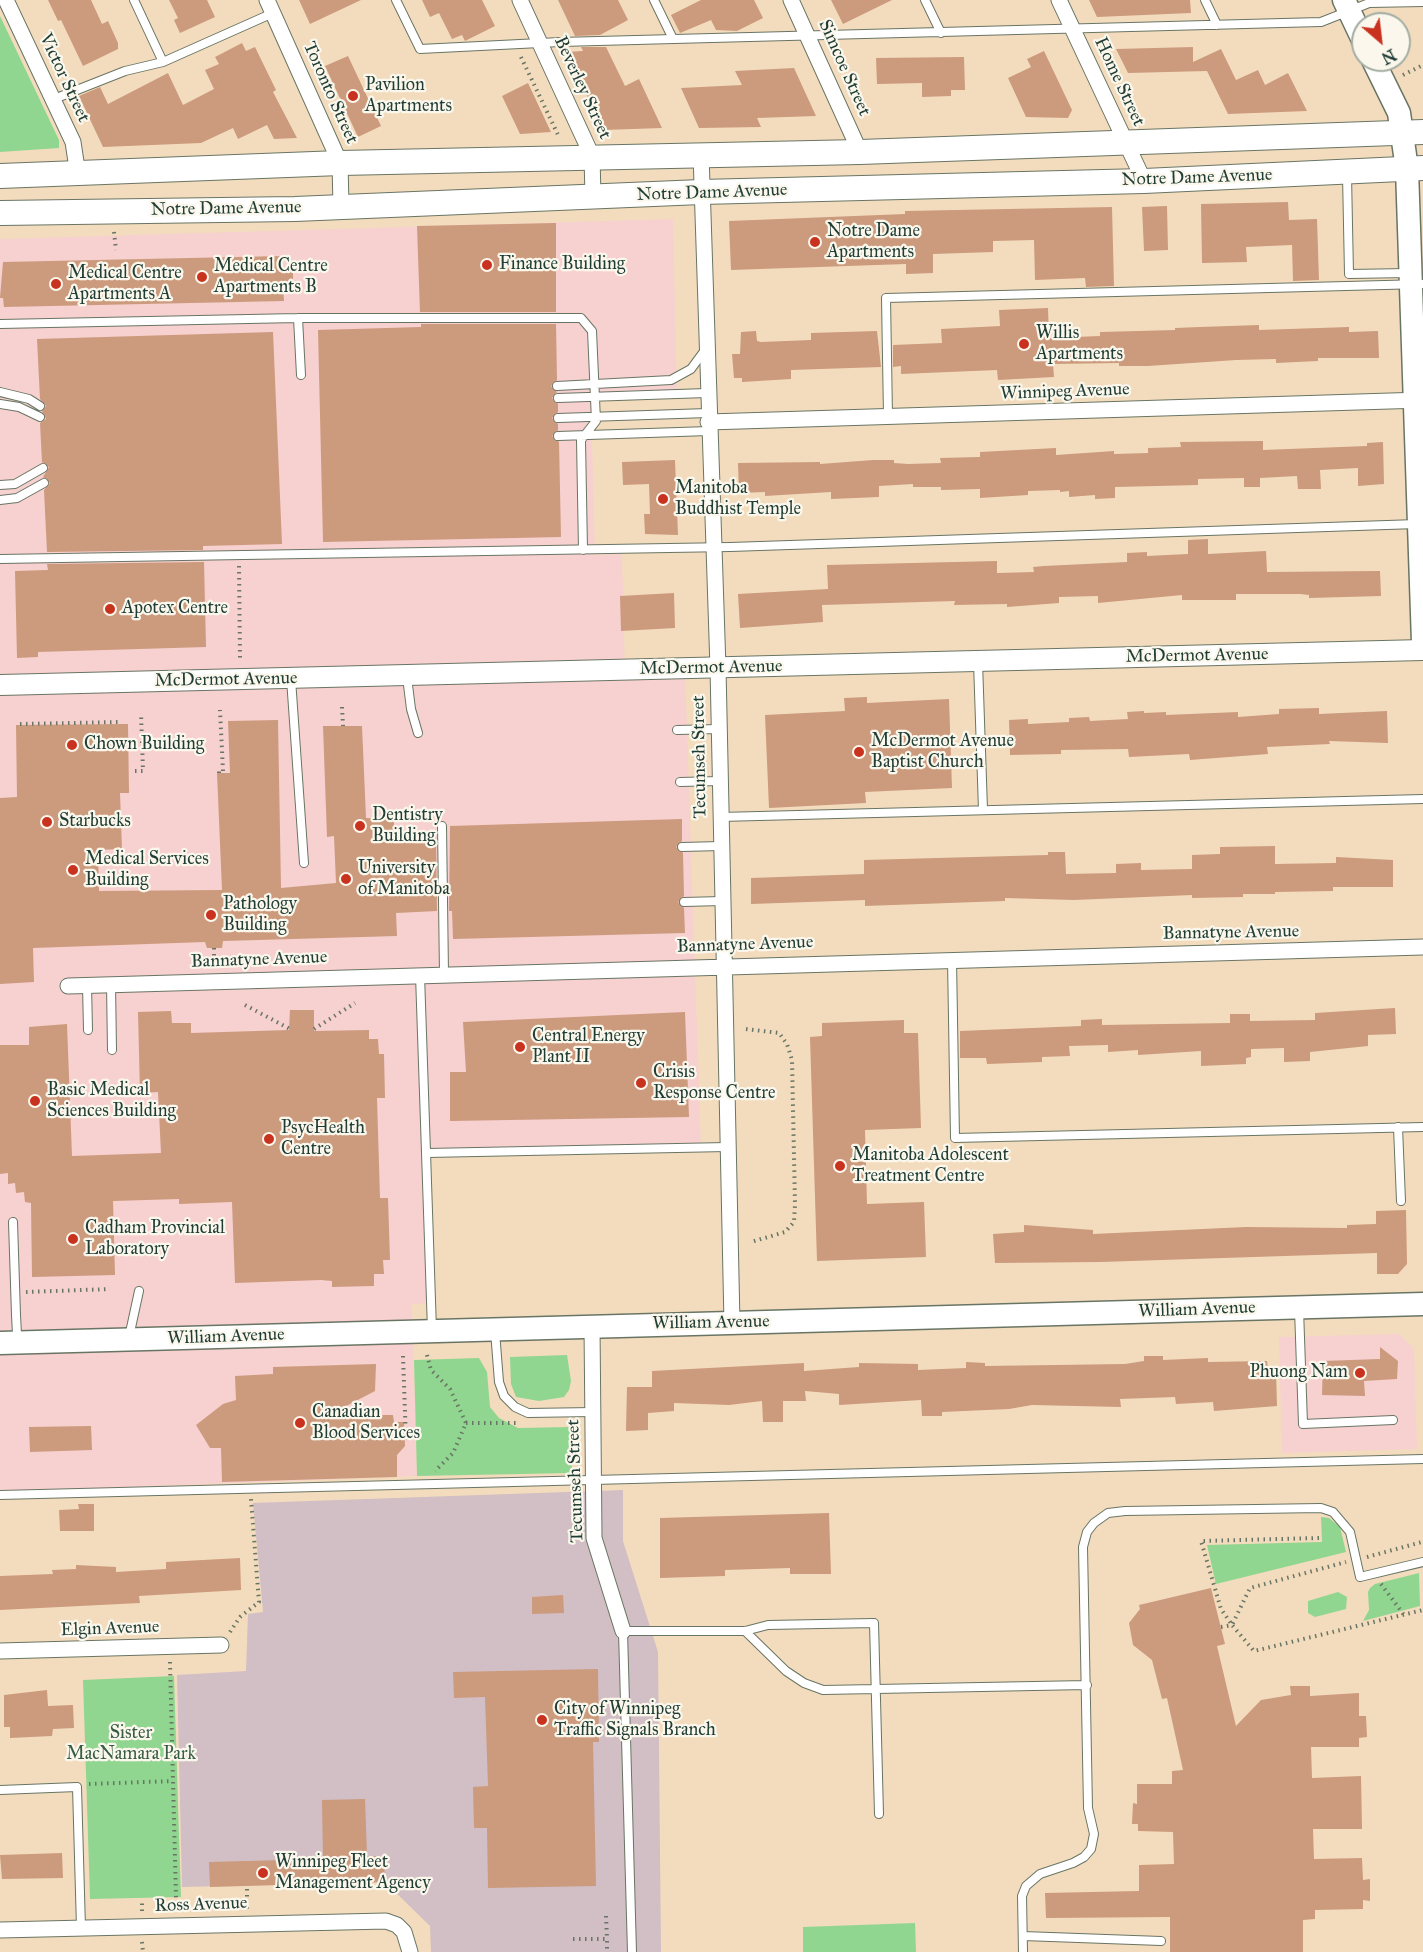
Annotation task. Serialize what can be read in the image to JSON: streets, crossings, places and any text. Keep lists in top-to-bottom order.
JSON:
{
  "streets": {
    "main road": ["Notre Dame Avenue", "William Avenue"],
    "street": [
      "Simcoe Street",
      "Victor Street",
      "Home Street",
      "Beverley Street",
      "Toronto Street",
      "Winnipeg Avenue",
      "McDermot Avenue",
      "Tecumseh Street",
      "Bannatyne Avenue",
      "Elgin Avenue",
      "Ross Avenue"
    ]
  },
  "crossings": [
    ["Simcoe Street", "Notre Dame Avenue"],
    ["Victor Street", "Notre Dame Avenue"],
    ["Home Street", "Notre Dame Avenue"],
    ["Beverley Street", "Notre Dame Avenue"],
    ["Toronto Street", "Notre Dame Avenue"],
    ["Notre Dame Avenue", "Tecumseh Street"],
    ["Winnipeg Avenue", "Tecumseh Street"],
    ["McDermot Avenue", "Tecumseh Street"],
    ["Tecumseh Street", "Bannatyne Avenue"],
    ["Tecumseh Street", "William Avenue"]
  ],
  "parks": ["Sister MacNamara Park"],
  "places": [
    "Pavilion Apartments",
    "Notre Dame Apartments",
    "Finance Building",
    "Medical Centre Apartments B",
    "Medical Centre Apartments A",
    "Willis Apartments",
    "Manitoba Buddhist Temple",
    "Apotex Centre",
    "Chown Building",
    "McDermot Avenue Baptist Church",
    "Starbucks",
    "Dentistry Building",
    "Medical Services Building",
    "University of Manitoba",
    "Pathology Building",
    "Central Energy Plant II",
    "Crisis Response Centre",
    "Basic Medical Sciences Building",
    "PsycHealth Centre",
    "Manitoba Adolescent Treatment Centre",
    "Cadham Provincial Laboratory",
    "Phuong Nam",
    "Canadian Blood Services",
    "City of Winnipeg Traffic Signals Branch",
    "Winnipeg Fleet Management Agency"
  ],
  "north": "bottom right"
}
